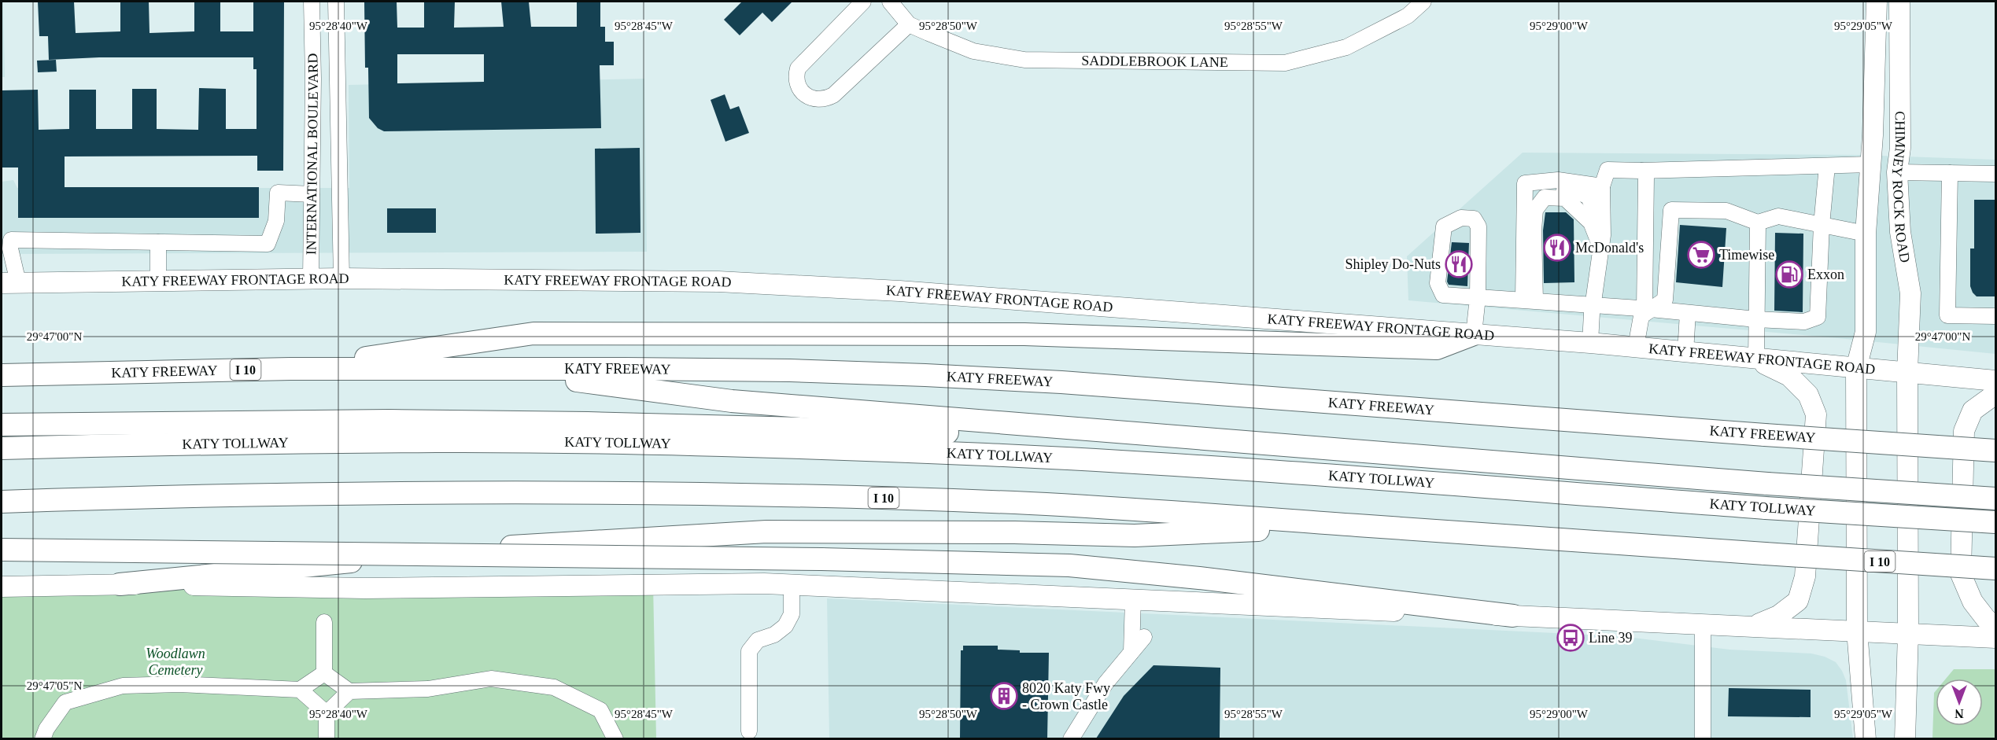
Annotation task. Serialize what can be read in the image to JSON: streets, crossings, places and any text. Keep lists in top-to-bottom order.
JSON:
{
  "streets": {
    "highway": ["I 10", "KATY FREEWAY", "KATY TOLLWAY"],
    "main road": ["CHIMNEY ROCK ROAD", "KATY FREEWAY FRONTAGE ROAD"],
    "street": ["SADDLEBROOK LANE", "INTERNATIONAL BOULEVARD"]
  },
  "crossings": [
    ["INTERNATIONAL BOULEVARD", "KATY FREEWAY FRONTAGE ROAD"],
    ["CHIMNEY ROCK ROAD", "KATY FREEWAY FRONTAGE ROAD"]
  ],
  "parks": ["Woodlawn Cemetery"],
  "places": {
    "restaurant": ["McDonald's", "Shipley Do-Nuts"],
    "supermarket": ["Timewise"],
    "fuel station": ["Exxon"],
    "bus stop": ["Line 39"],
    "building": ["8020 Katy Fwy - Crown Castle"]
  },
  "north": "bottom",
  "coordinates": [
    "95°28'40\"W",
    "95°28'45\"W",
    "95°28'50\"W",
    "95°28'55\"W",
    "95°29'00\"W",
    "95°29'05\"W",
    "29°47'00\"N",
    "29°47'05\"N"
  ]
}
